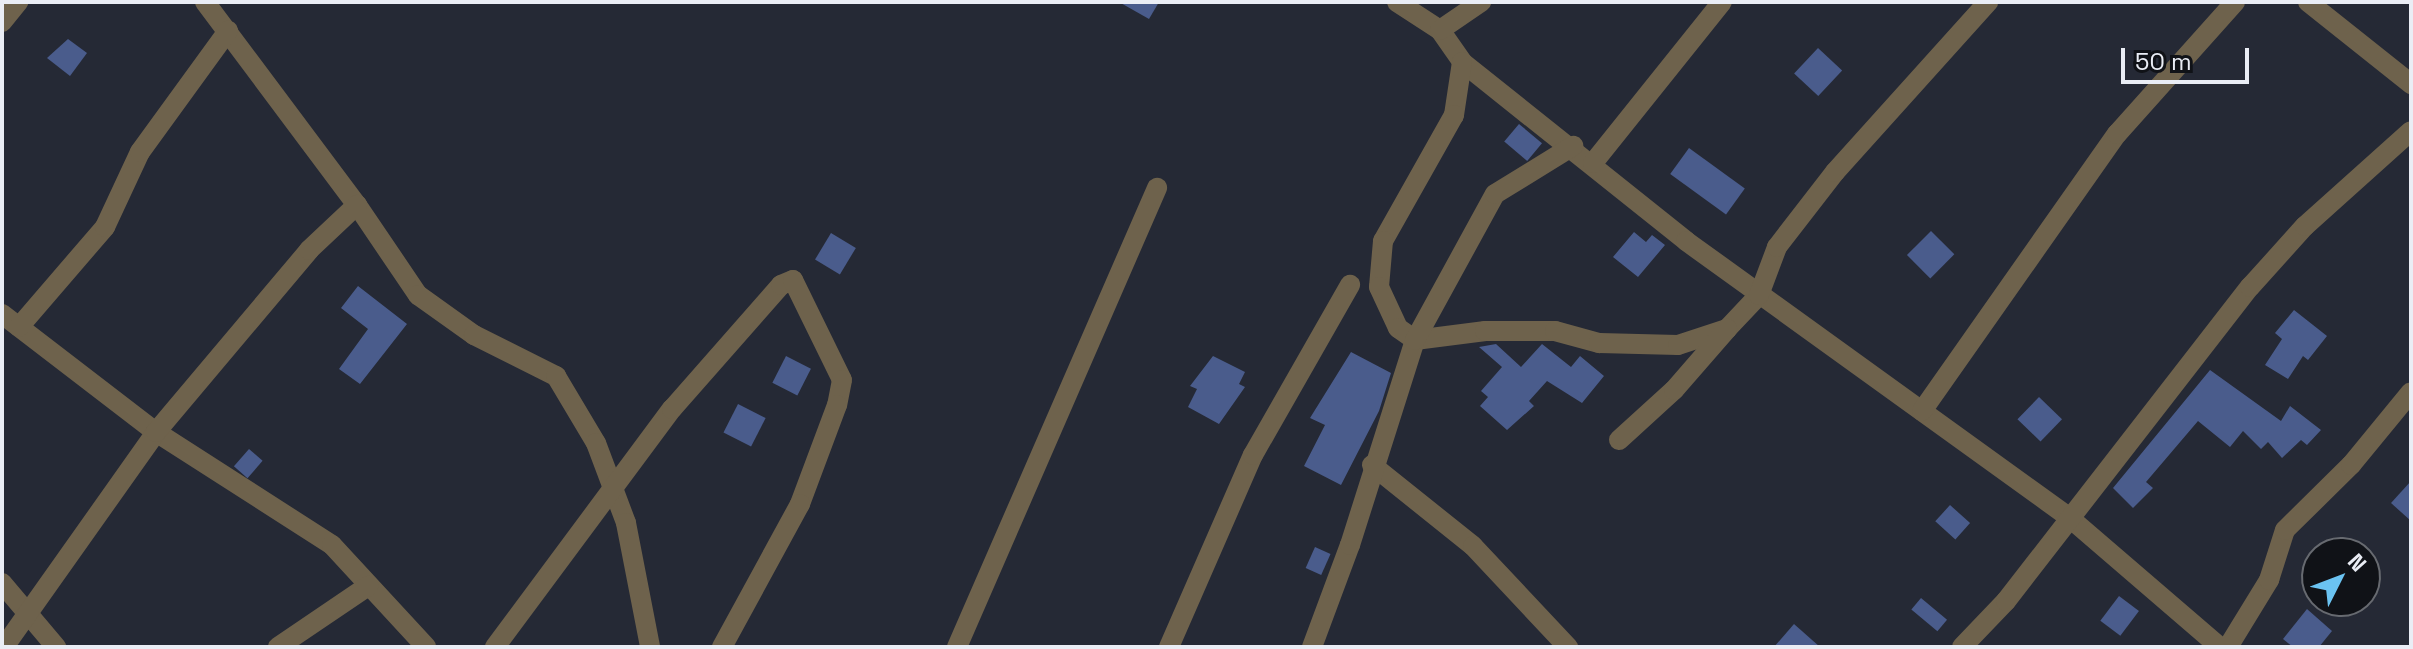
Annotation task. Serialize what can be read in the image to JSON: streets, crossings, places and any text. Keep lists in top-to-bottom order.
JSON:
{
  "scale_bar": "50 m",
  "north": "top right"
}
